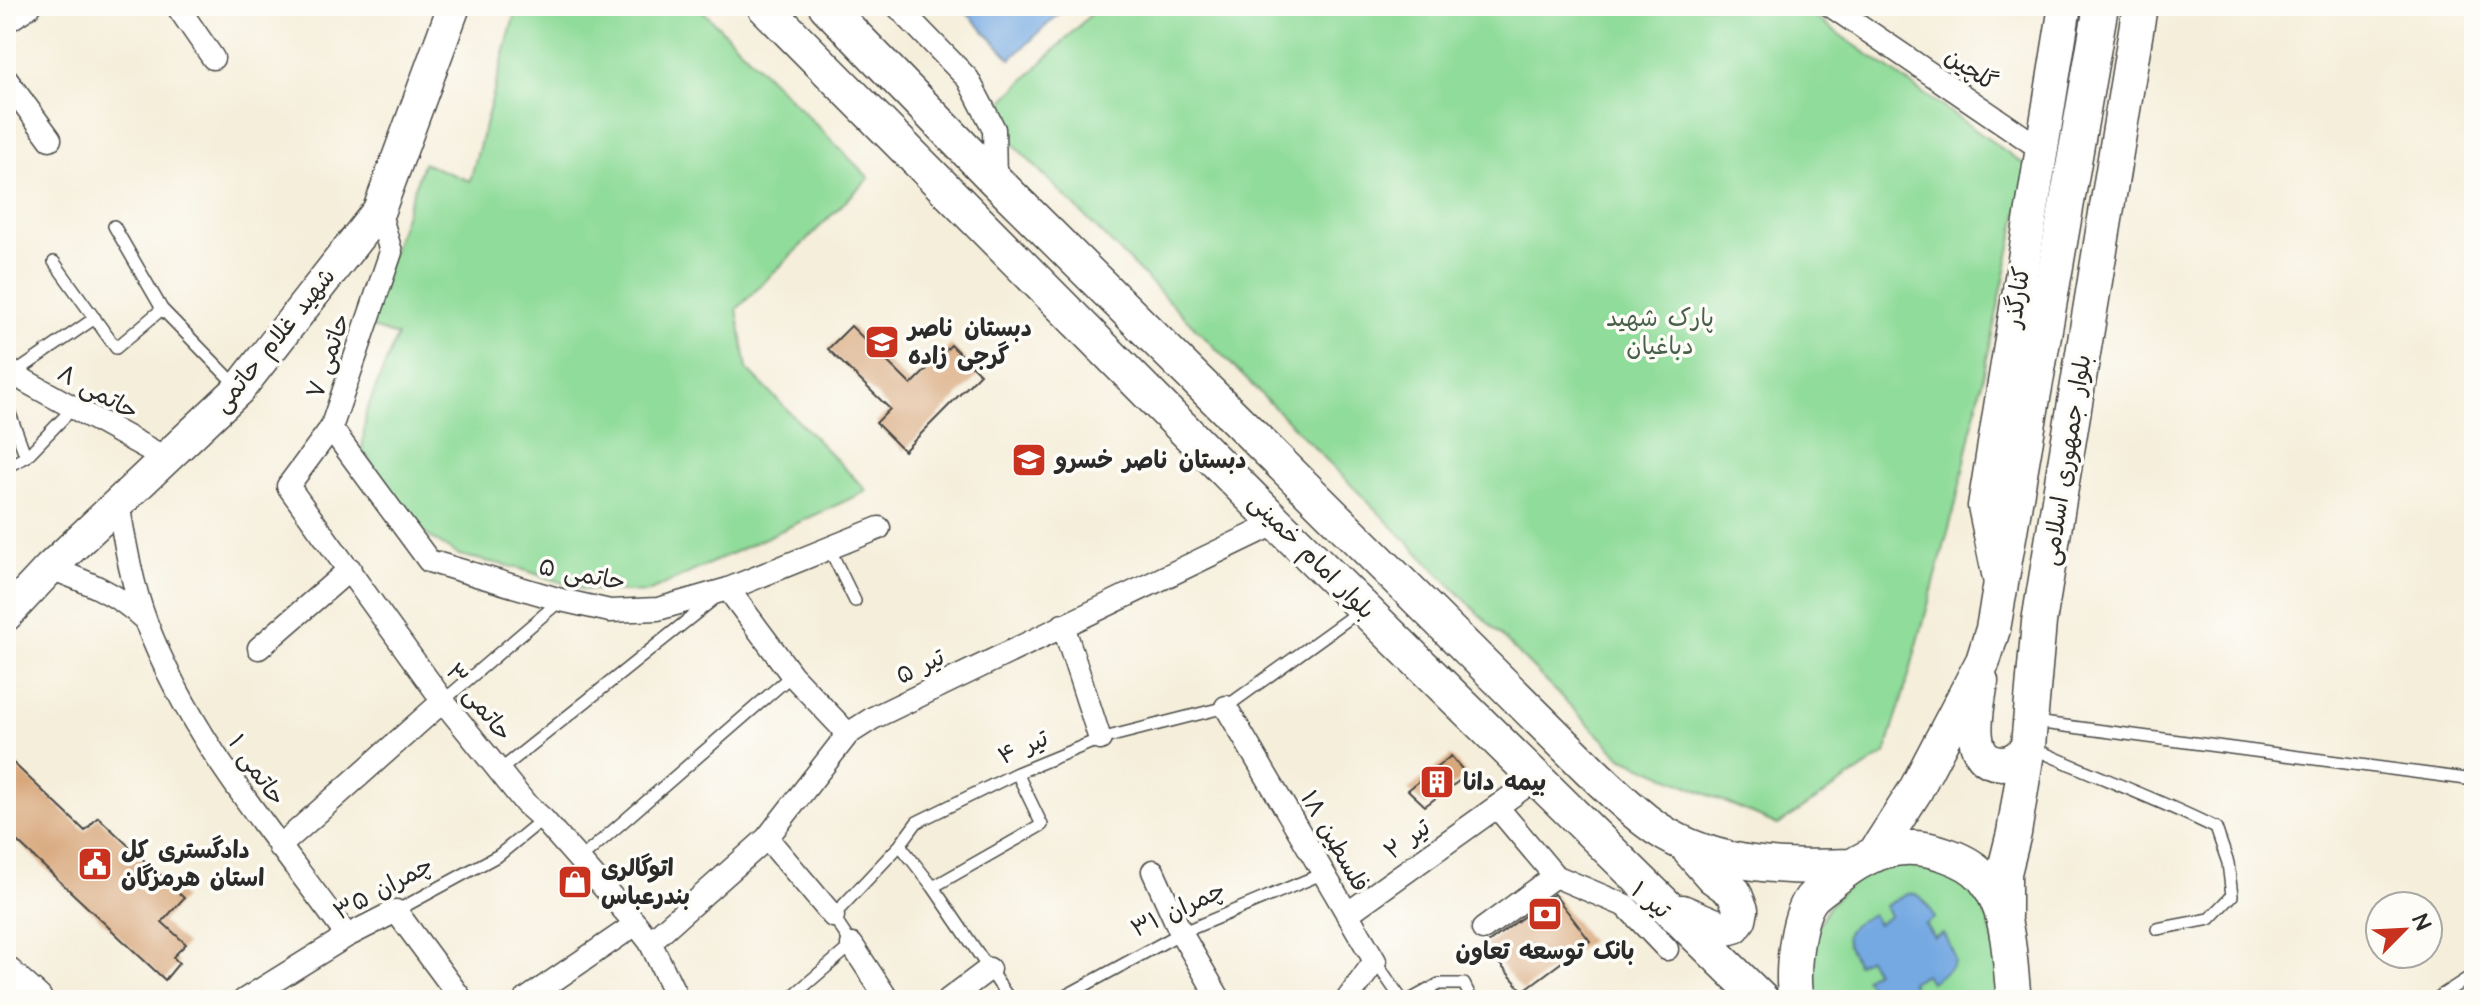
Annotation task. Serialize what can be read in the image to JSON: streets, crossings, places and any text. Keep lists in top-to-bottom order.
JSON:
{
  "streets": {
    "main road": ["بلوار جمهوری اسلامی", "بلوار امام خمینی"],
    "street": [
      "گلچین",
      "کنارگذر",
      "شهید غلام حاتمی",
      "حاتمی ۷",
      "حاتمی ۸",
      "حاتمی ۵",
      "تیر ۵",
      "حاتمی ۳",
      "حاتمی ۱",
      "تیر ۲",
      "فلسطین ۱۸",
      "چمران ۳۵",
      "تیر ۱"
    ],
    "lane": ["تیر ۴", "چمران ۳۱"]
  },
  "crossings": [
    ["گلچین", "کنارگذر"],
    ["کنارگذر", "بلوار جمهوری اسلامی"],
    ["شهید غلام حاتمی", "حاتمی ۷"],
    ["شهید غلام حاتمی", "حاتمی ۸"],
    ["شهید غلام حاتمی", "حاتمی ۱"],
    ["حاتمی ۷", "حاتمی ۵"],
    ["حاتمی ۷", "حاتمی ۳"],
    ["بلوار جمهوری اسلامی", "بلوار امام خمینی"],
    ["بلوار امام خمینی", "تیر ۵"],
    ["بلوار امام خمینی", "تیر ۴"],
    ["بلوار امام خمینی", "تیر ۲"],
    ["حاتمی ۵", "حاتمی ۳"],
    ["تیر ۵", "حاتمی ۳"],
    ["حاتمی ۳", "چمران ۳۵"],
    ["تیر ۴", "فلسطین ۱۸"],
    ["حاتمی ۱", "چمران ۳۵"],
    ["تیر ۲", "فلسطین ۱۸"],
    ["تیر ۲", "تیر ۱"],
    ["فلسطین ۱۸", "چمران ۳۱"]
  ],
  "parks": ["پارک شهید دباغیان"],
  "places": {
    "school or university": ["دبستان ناصر گرجی زاده", "دبستان ناصر خسرو"],
    "building": ["بیمه دانا"],
    "public building": ["دادگستری کل استان هرمزگان"],
    "shop": ["اتوگالری بندرعباس"],
    "bank": ["بانک توسعه تعاون"]
  },
  "north": "top right"
}
